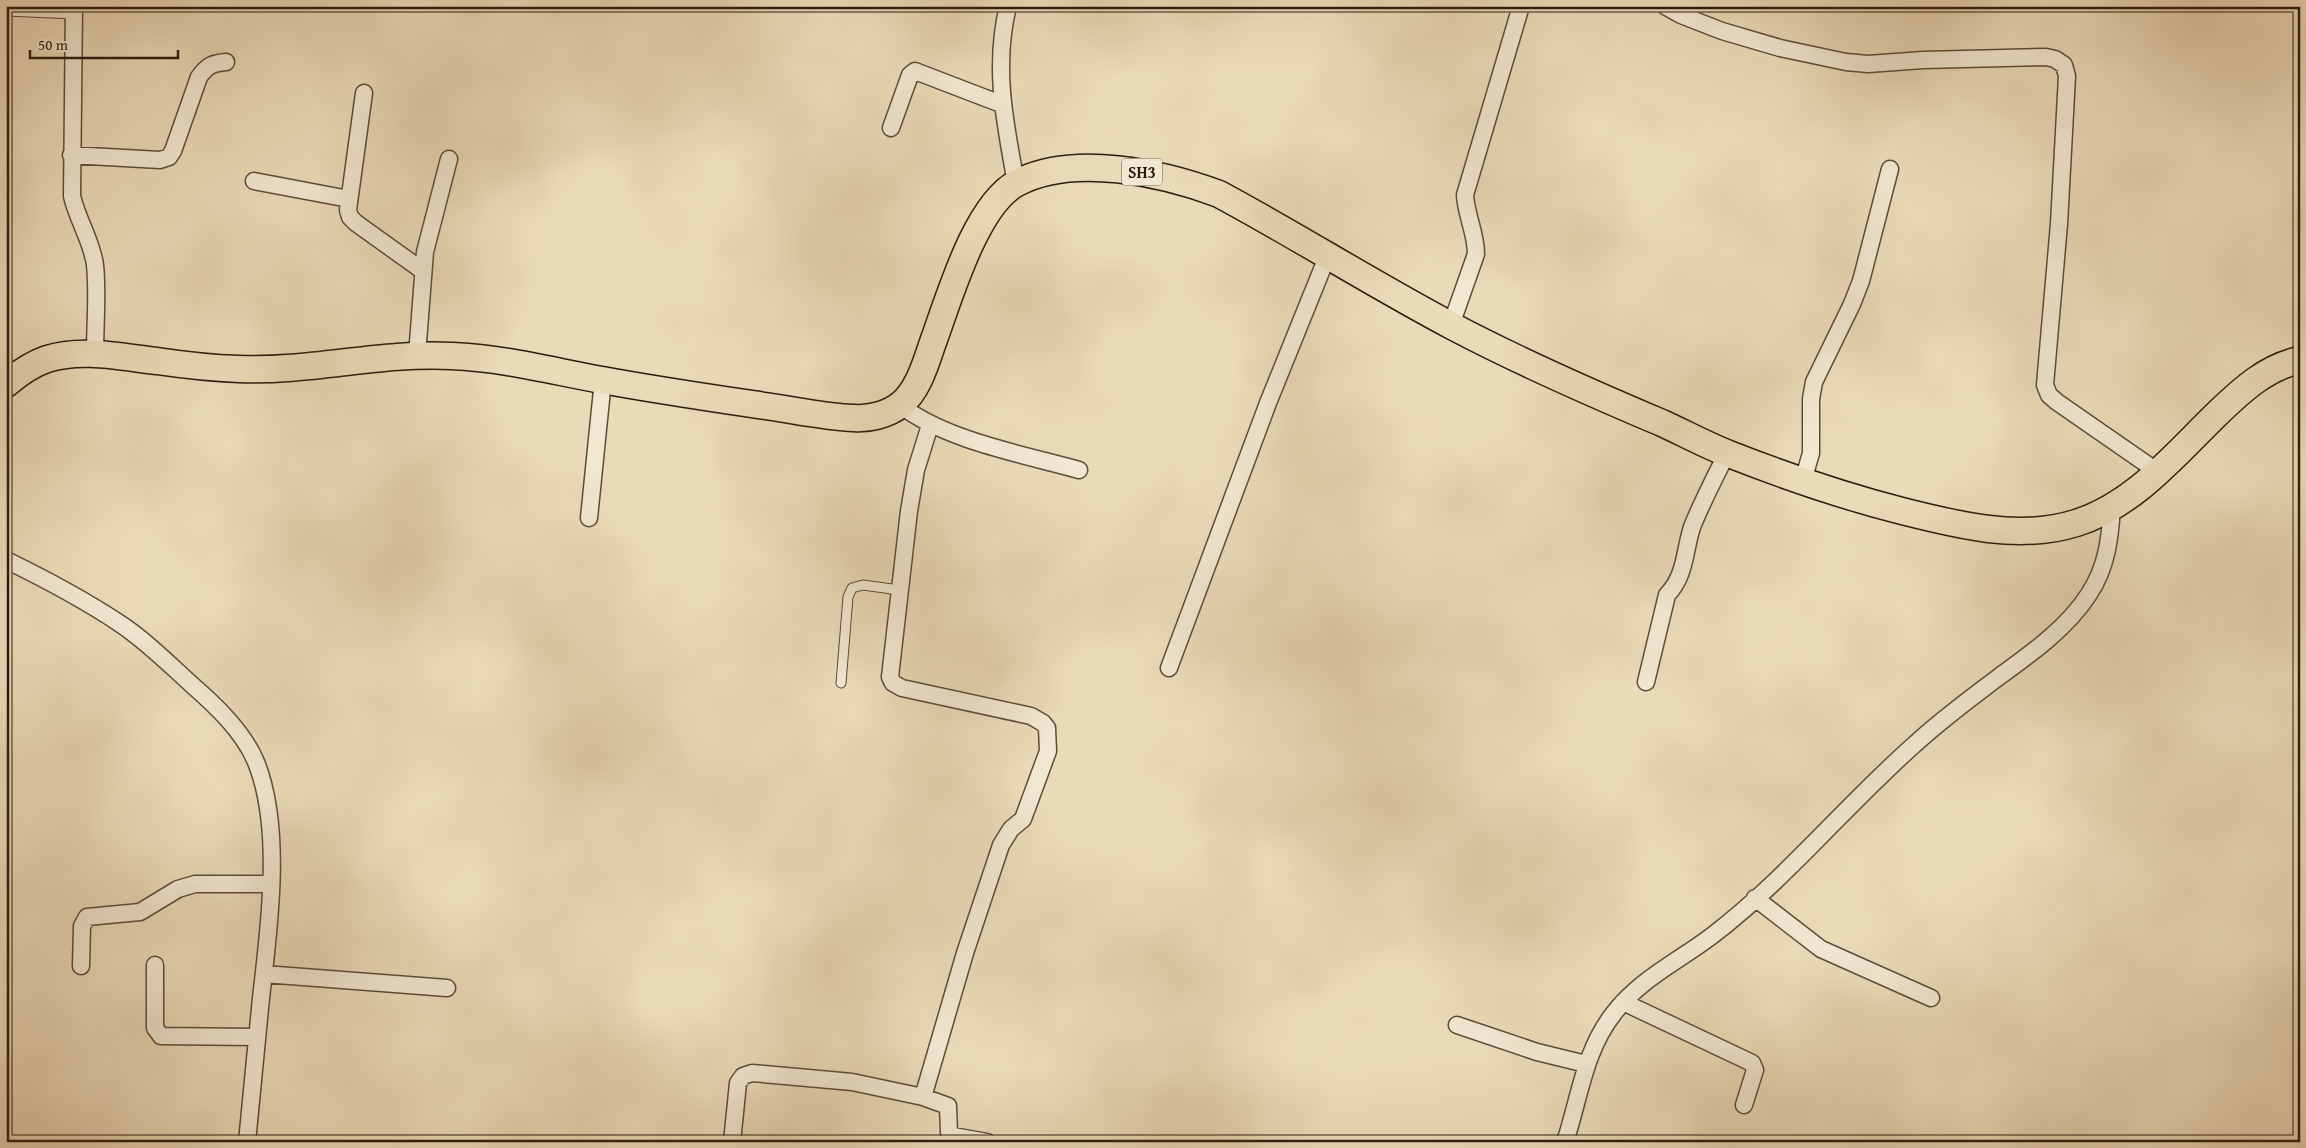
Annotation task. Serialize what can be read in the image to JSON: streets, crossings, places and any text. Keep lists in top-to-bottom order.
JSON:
{
  "streets": {
    "main road": ["SH3"]
  },
  "scale_bar": "50 m"
}
